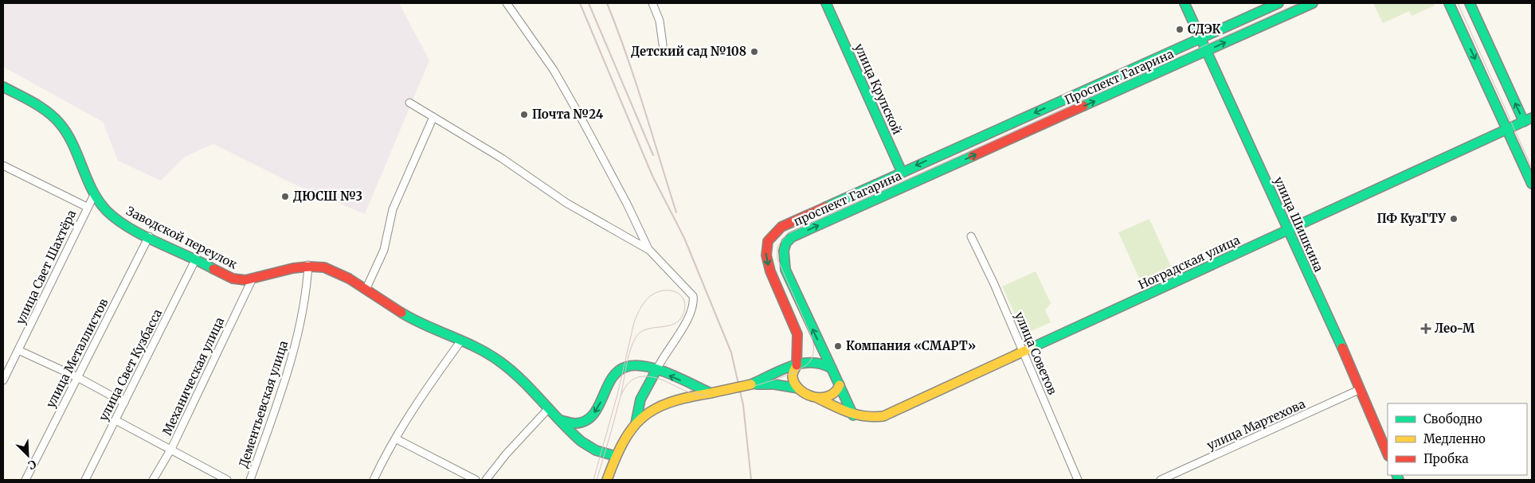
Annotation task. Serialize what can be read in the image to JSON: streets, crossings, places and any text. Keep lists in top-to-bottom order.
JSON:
{
  "streets": {
    "main road": [
      "Проспект Гагарина",
      "улица Крупской",
      "проспект Гагарина",
      "улица Шишкина",
      "Заводской переулок",
      "Ноградская улица"
    ],
    "street": [
      "улица Свет Шахтёра",
      "улица Металлистов",
      "улица Советов",
      "улица Свет Кузбасса",
      "Механическая улица",
      "Дементьевская улица",
      "улица Мартехова"
    ]
  },
  "crossings": [
    ["Проспект Гагарина", "улица Крупской"],
    ["Проспект Гагарина", "проспект Гагарина"],
    ["Проспект Гагарина", "улица Шишкина"],
    ["улица Крупской", "проспект Гагарина"],
    ["проспект Гагарина", "Ноградская улица"],
    ["улица Шишкина", "Ноградская улица"],
    ["улица Шишкина", "улица Мартехова"],
    ["Заводской переулок", "улица Свет Шахтёра"],
    ["Заводской переулок", "улица Металлистов"],
    ["Заводской переулок", "улица Свет Кузбасса"],
    ["Заводской переулок", "Механическая улица"],
    ["Заводской переулок", "Дементьевская улица"],
    ["Ноградская улица", "улица Советов"]
  ],
  "places": {
    "other": [
      "СДЭК",
      "Детский сад №108",
      "Почта №24",
      "ДЮСШ №3",
      "ПФ КузГТУ",
      "Компания «СМАРТ»"
    ],
    "health": ["Лео-М"]
  },
  "legend": ["Свободно", "Медленно", "Пробка"],
  "north": "bottom right"
}
